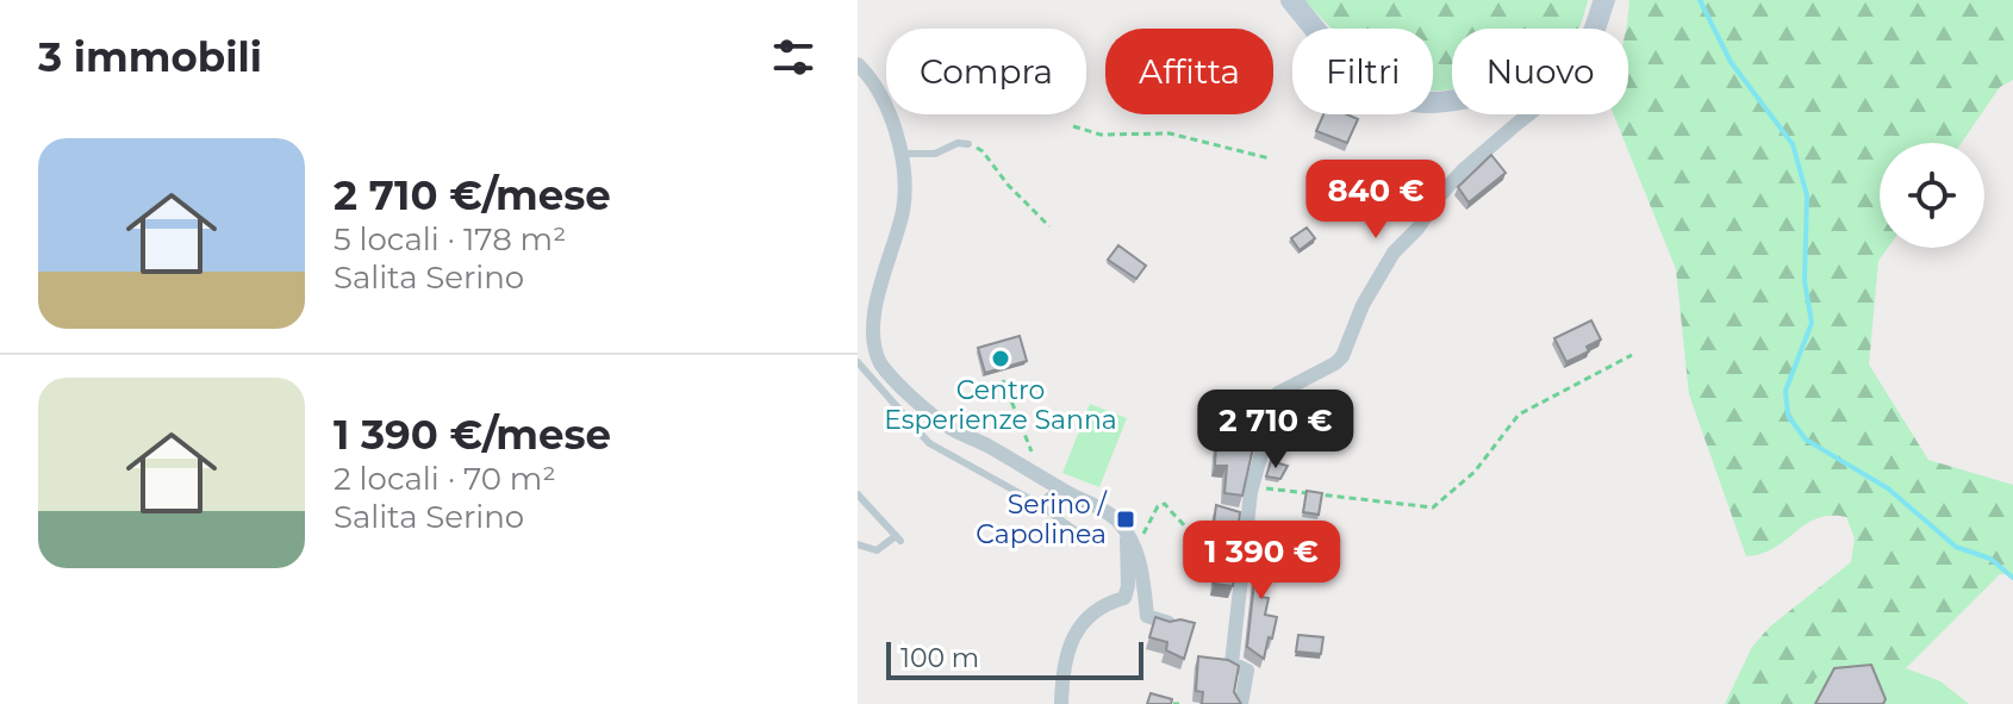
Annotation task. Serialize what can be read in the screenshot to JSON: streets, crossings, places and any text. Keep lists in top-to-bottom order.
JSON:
{
  "places": {
    "other": ["Centro Esperienze Sanna"],
    "transit": ["Serino / Capolinea"]
  },
  "scale_bar": "100 m",
  "page": {
    "heading": "3 immobili",
    "chip": [
      "Compra",
      "Affitta",
      "Filtri",
      "Nuovo"
    ],
    "list": [
      {
        "name": "2 710 €/mese",
        "note": "5 locali · 178 m² · Salita Serino"
      },
      {
        "name": "1 390 €/mese",
        "note": "2 locali · 70 m² · Salita Serino"
      }
    ],
    "price": ["840 €", "2 710 €", "1 390 €"],
    "scale": "100 m"
  }
}
